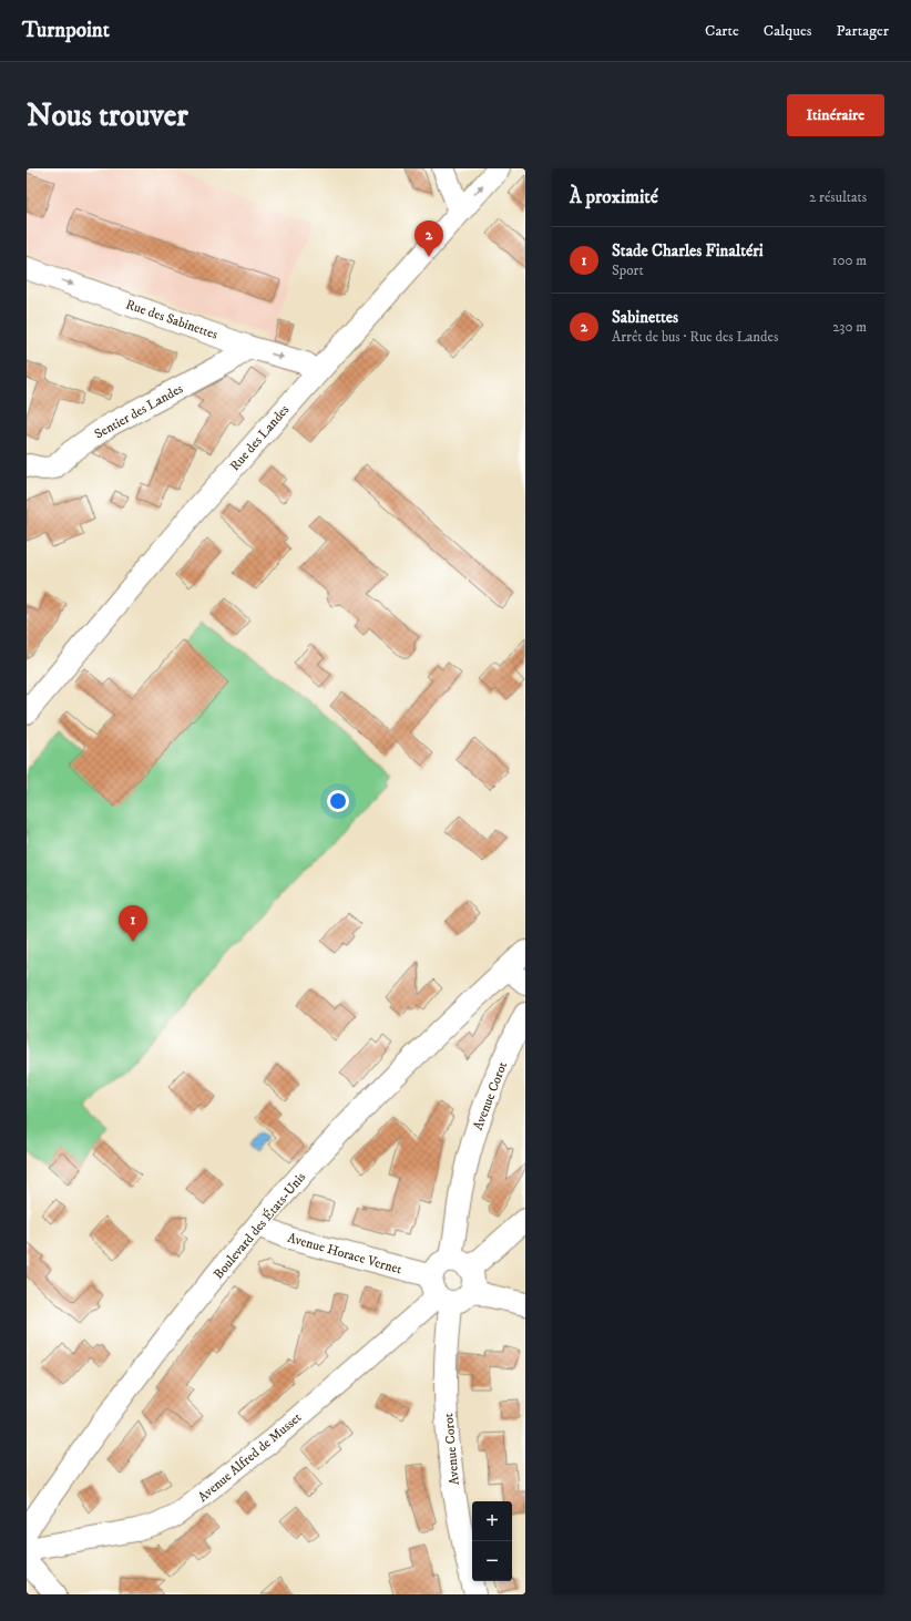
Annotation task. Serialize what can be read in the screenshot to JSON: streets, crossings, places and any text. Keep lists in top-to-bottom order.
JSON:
{
  "streets": {
    "street": [
      "Rue des Sabinettes",
      "Sentier des Landes",
      "Rue des Landes",
      "Avenue Corot",
      "Boulevard des États-Unis",
      "Avenue Horace Vernet",
      "Avenue Alfred de Musset"
    ]
  },
  "crossings": [
    ["Rue des Sabinettes", "Sentier des Landes"],
    ["Rue des Sabinettes", "Rue des Landes"],
    ["Avenue Corot", "Avenue Horace Vernet"],
    ["Avenue Corot", "Avenue Alfred de Musset"],
    ["Boulevard des États-Unis", "Avenue Horace Vernet"],
    ["Avenue Horace Vernet", "Avenue Alfred de Musset"]
  ],
  "one_way": ["Rue des Sabinettes"],
  "page": {
    "header": "Turnpoint",
    "nav": ["Carte", "Calques", "Partager"],
    "buttons": "Itinéraire",
    "title": "Nous trouver",
    "heading": ["À proximité", "2 résultats"],
    "pins": ["2", "1"],
    "list": [
      {
        "mark": "1",
        "name": "Stade Charles Finaltéri",
        "note": "Sport",
        "value": "100 m"
      },
      {
        "mark": "2",
        "name": "Sabinettes",
        "note": "Arrêt de bus · Rue des Landes",
        "value": "230 m"
      }
    ],
    "map_buttons": ["+", "−"]
  }
}
